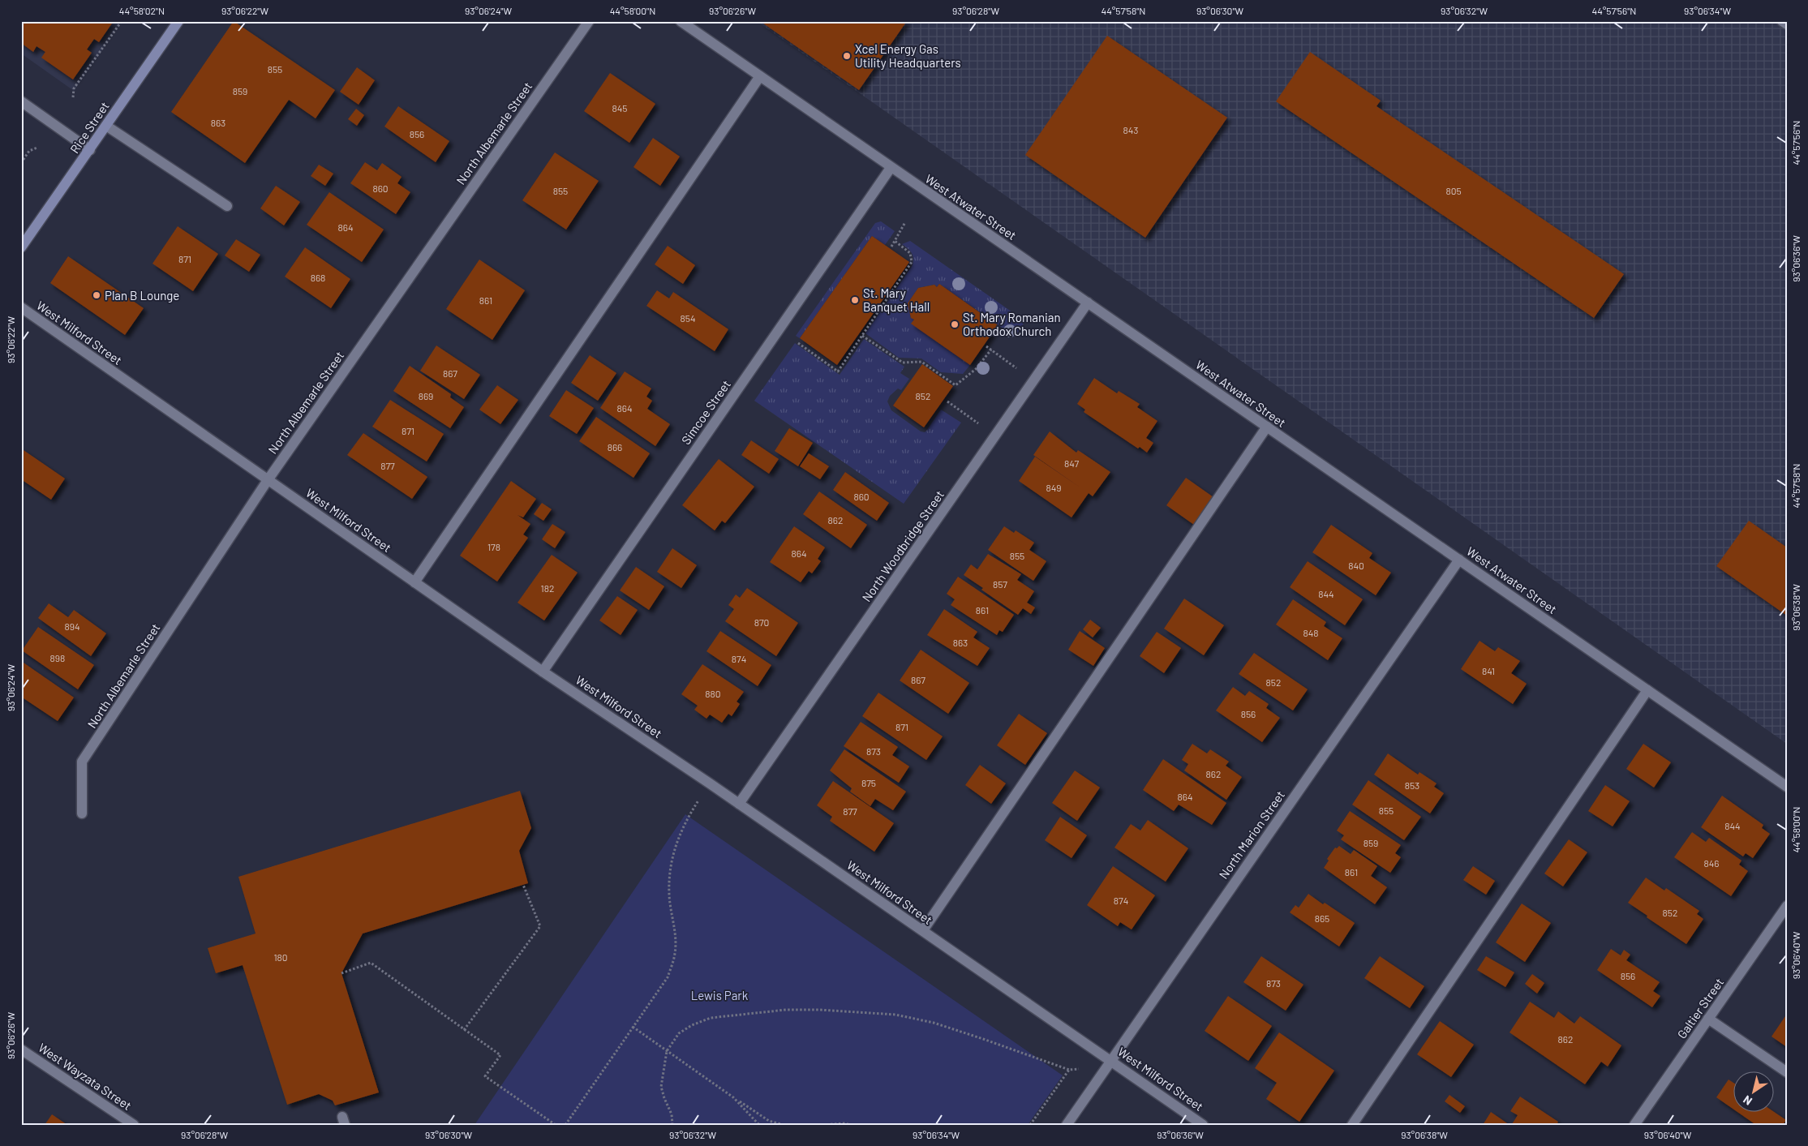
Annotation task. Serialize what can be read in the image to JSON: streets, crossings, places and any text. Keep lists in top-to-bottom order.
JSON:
{
  "streets": {
    "main road": ["Rice Street"],
    "street": [
      "North Albemarle Street",
      "West Atwater Street",
      "West Milford Street",
      "Simcoe Street",
      "North Woodbridge Street",
      "North Marion Street",
      "Galtier Street",
      "West Wayzata Street"
    ]
  },
  "crossings": [
    ["North Albemarle Street", "West Milford Street"],
    ["West Atwater Street", "Simcoe Street"],
    ["West Atwater Street", "North Woodbridge Street"],
    ["West Atwater Street", "North Marion Street"],
    ["West Milford Street", "Simcoe Street"],
    ["West Milford Street", "North Woodbridge Street"],
    ["West Milford Street", "North Marion Street"]
  ],
  "parks": ["Lewis Park"],
  "places": [
    "Xcel Energy Gas Utility Headquarters",
    "Plan B Lounge",
    "St. Mary Banquet Hall",
    "St. Mary Romanian Orthodox Church"
  ],
  "house_numbers": [
    "855",
    "859",
    "845",
    "863",
    "843",
    "856",
    "860",
    "855",
    "805",
    "864",
    "871",
    "868",
    "861",
    "854",
    "867",
    "869",
    "852",
    "864",
    "871",
    "866",
    "847",
    "877",
    "849",
    "860",
    "862",
    "178",
    "864",
    "855",
    "840",
    "857",
    "182",
    "844",
    "861",
    "870",
    "894",
    "848",
    "863",
    "898",
    "874",
    "841",
    "867",
    "852",
    "880",
    "856",
    "871",
    "873",
    "862",
    "875",
    "853",
    "864",
    "855",
    "877",
    "844",
    "859",
    "846",
    "861",
    "874",
    "852",
    "865",
    "180",
    "856",
    "873",
    "862"
  ],
  "north": "bottom left",
  "coordinates": [
    "44°58'02\"N",
    "93°06'22\"W",
    "93°06'24\"W",
    "44°58'00\"N",
    "93°06'26\"W",
    "93°06'28\"W",
    "44°57'58\"N",
    "93°06'30\"W",
    "93°06'32\"W",
    "44°57'56\"N",
    "93°06'34\"W",
    "93°06'36\"W",
    "93°06'38\"W",
    "93°06'40\"W"
  ]
}
